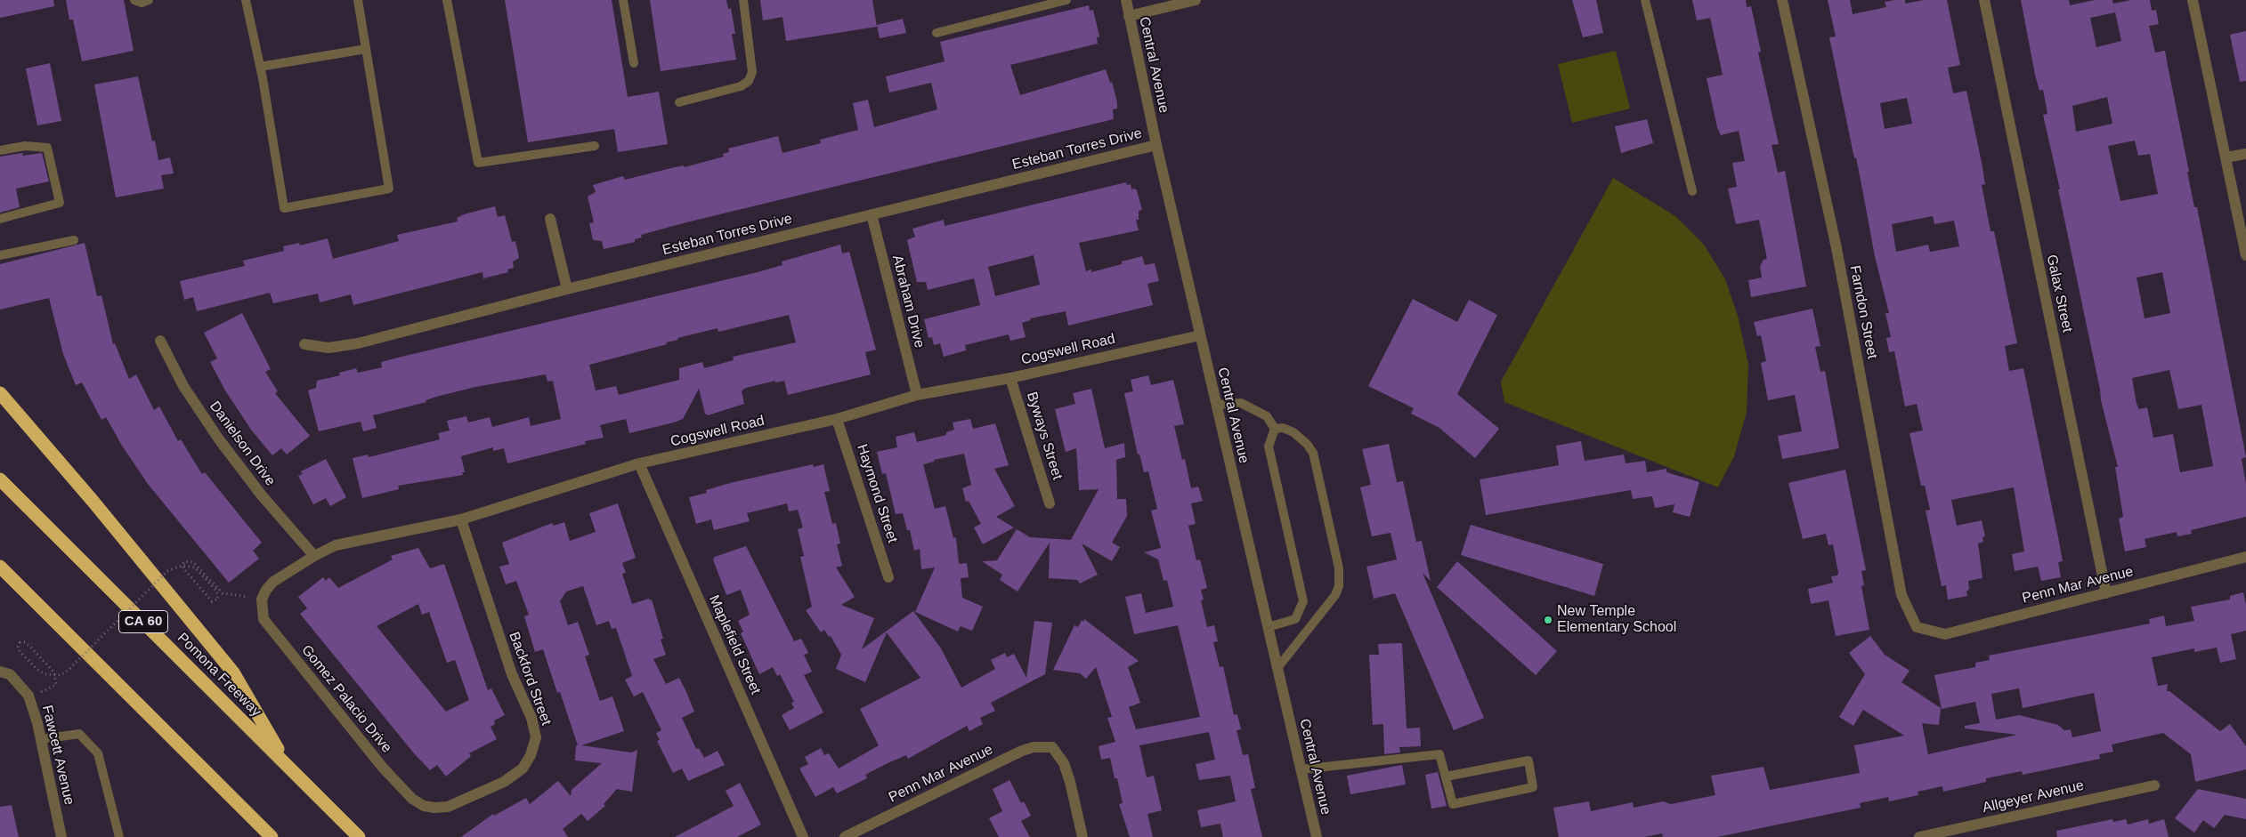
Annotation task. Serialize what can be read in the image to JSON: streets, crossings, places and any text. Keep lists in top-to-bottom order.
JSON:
{
  "streets": {
    "highway": ["CA 60", "Pomona Freeway"],
    "street": [
      "Central Avenue",
      "Esteban Torres Drive",
      "Galax Street",
      "Abraham Drive",
      "Farndon Street",
      "Cogswell Road",
      "Byways Street",
      "Danielson Drive",
      "Haymond Street",
      "Penn Mar Avenue",
      "Maplefield Street",
      "Backford Street",
      "Gomez Palacio Drive",
      "Fawcett Avenue",
      "Allgeyer Avenue"
    ]
  },
  "crossings": [
    ["Central Avenue", "Esteban Torres Drive"],
    ["Central Avenue", "Cogswell Road"],
    ["Esteban Torres Drive", "Abraham Drive"],
    ["Galax Street", "Penn Mar Avenue"],
    ["Abraham Drive", "Cogswell Road"],
    ["Farndon Street", "Penn Mar Avenue"],
    ["Cogswell Road", "Byways Street"],
    ["Cogswell Road", "Danielson Drive"],
    ["Cogswell Road", "Haymond Street"],
    ["Cogswell Road", "Maplefield Street"],
    ["Cogswell Road", "Backford Street"],
    ["Cogswell Road", "Gomez Palacio Drive"],
    ["Backford Street", "Gomez Palacio Drive"]
  ],
  "places": ["New Temple Elementary School"]
}
